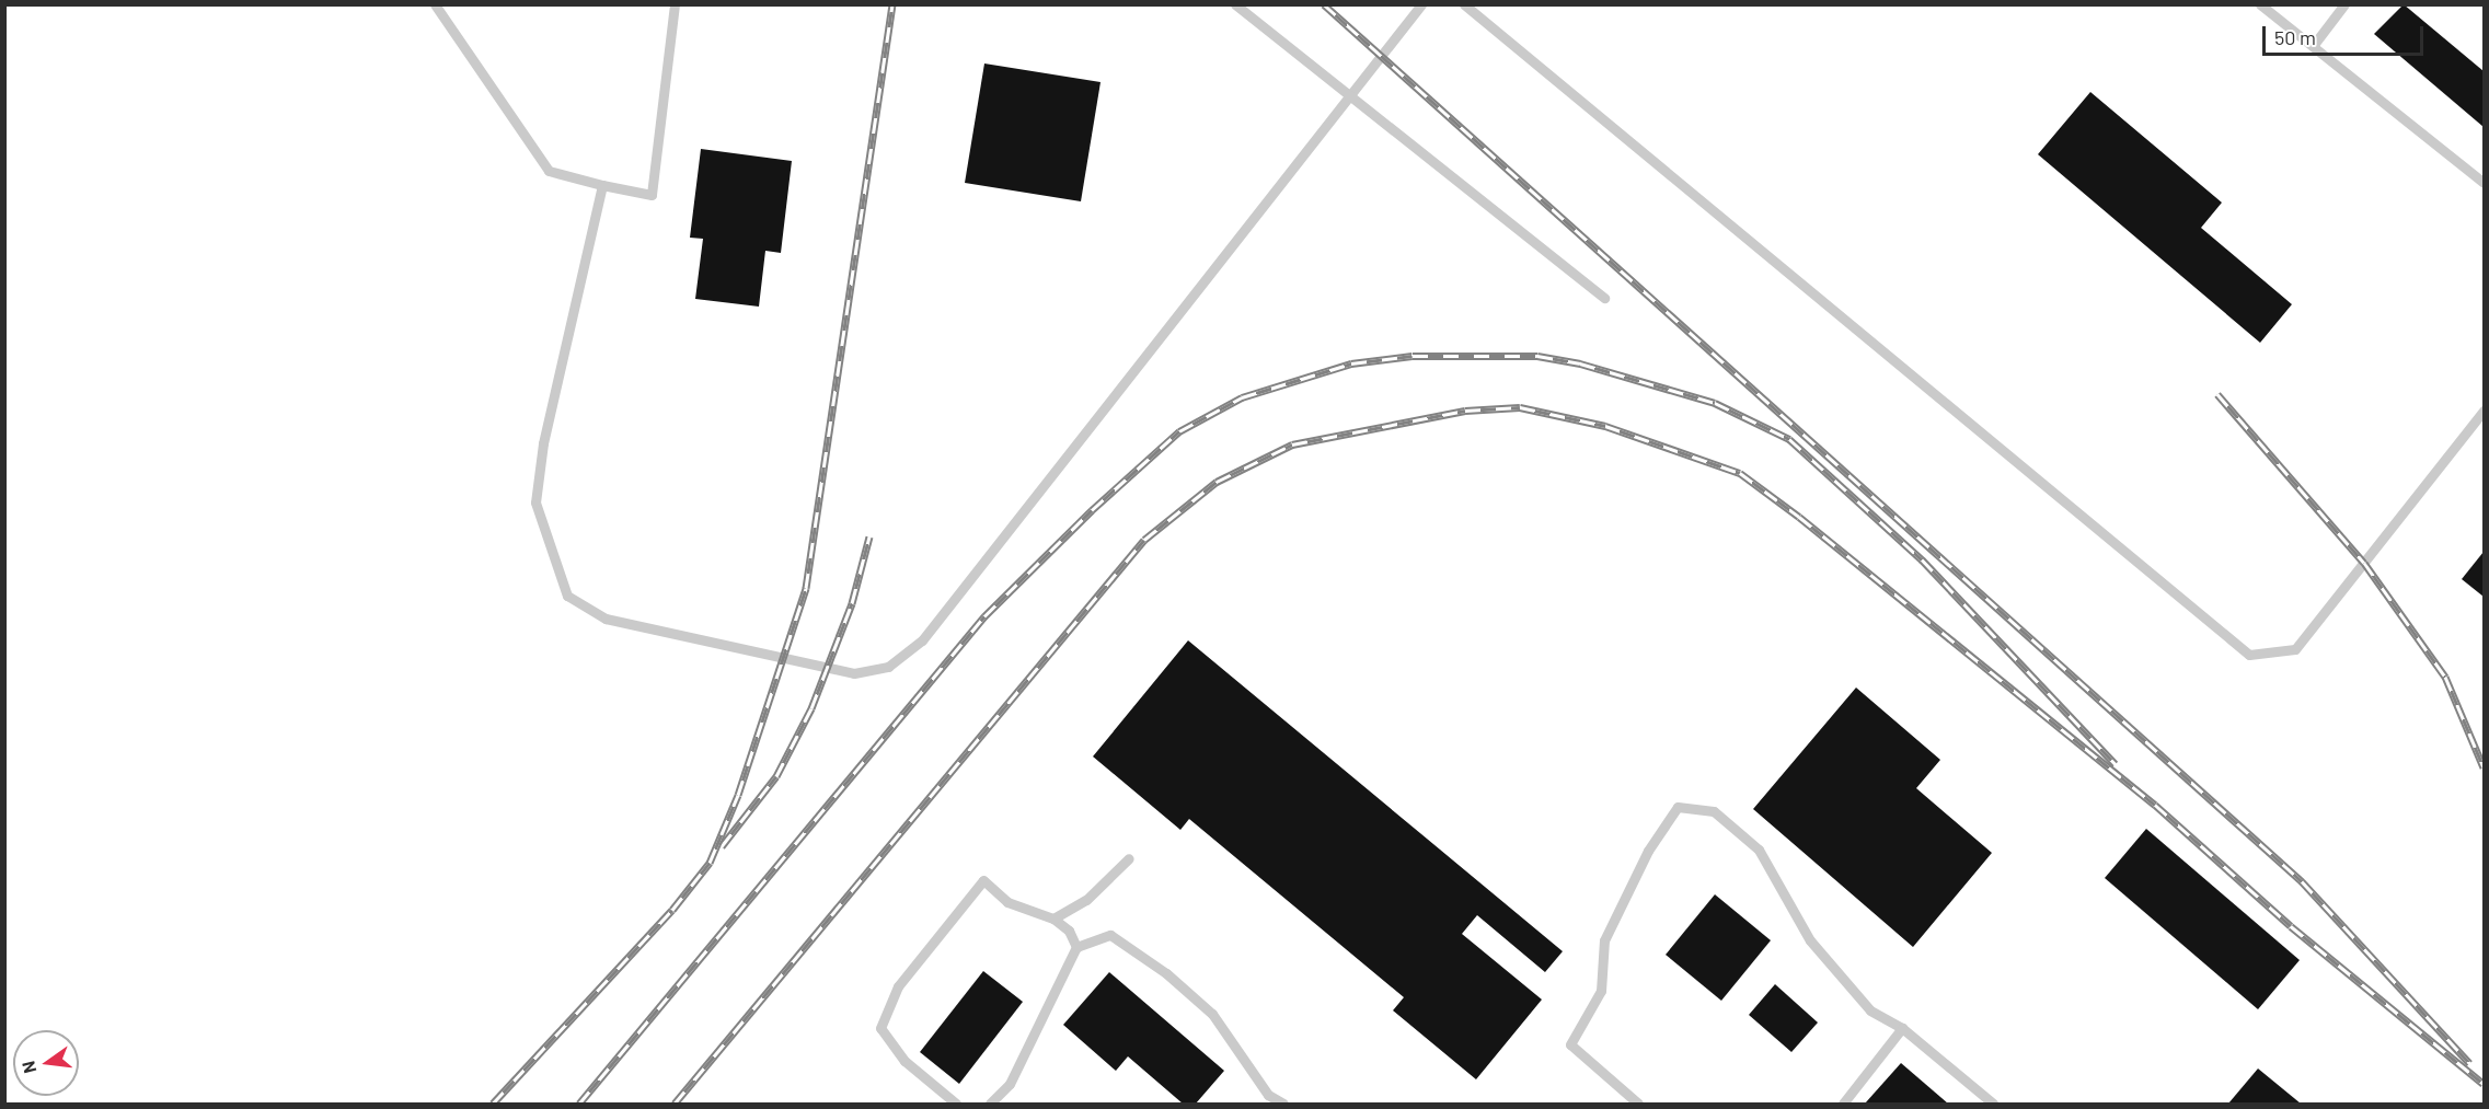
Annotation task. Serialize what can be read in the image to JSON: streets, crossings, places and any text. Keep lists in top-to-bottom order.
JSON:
{
  "scale_bar": "50 m",
  "north": "left"
}
